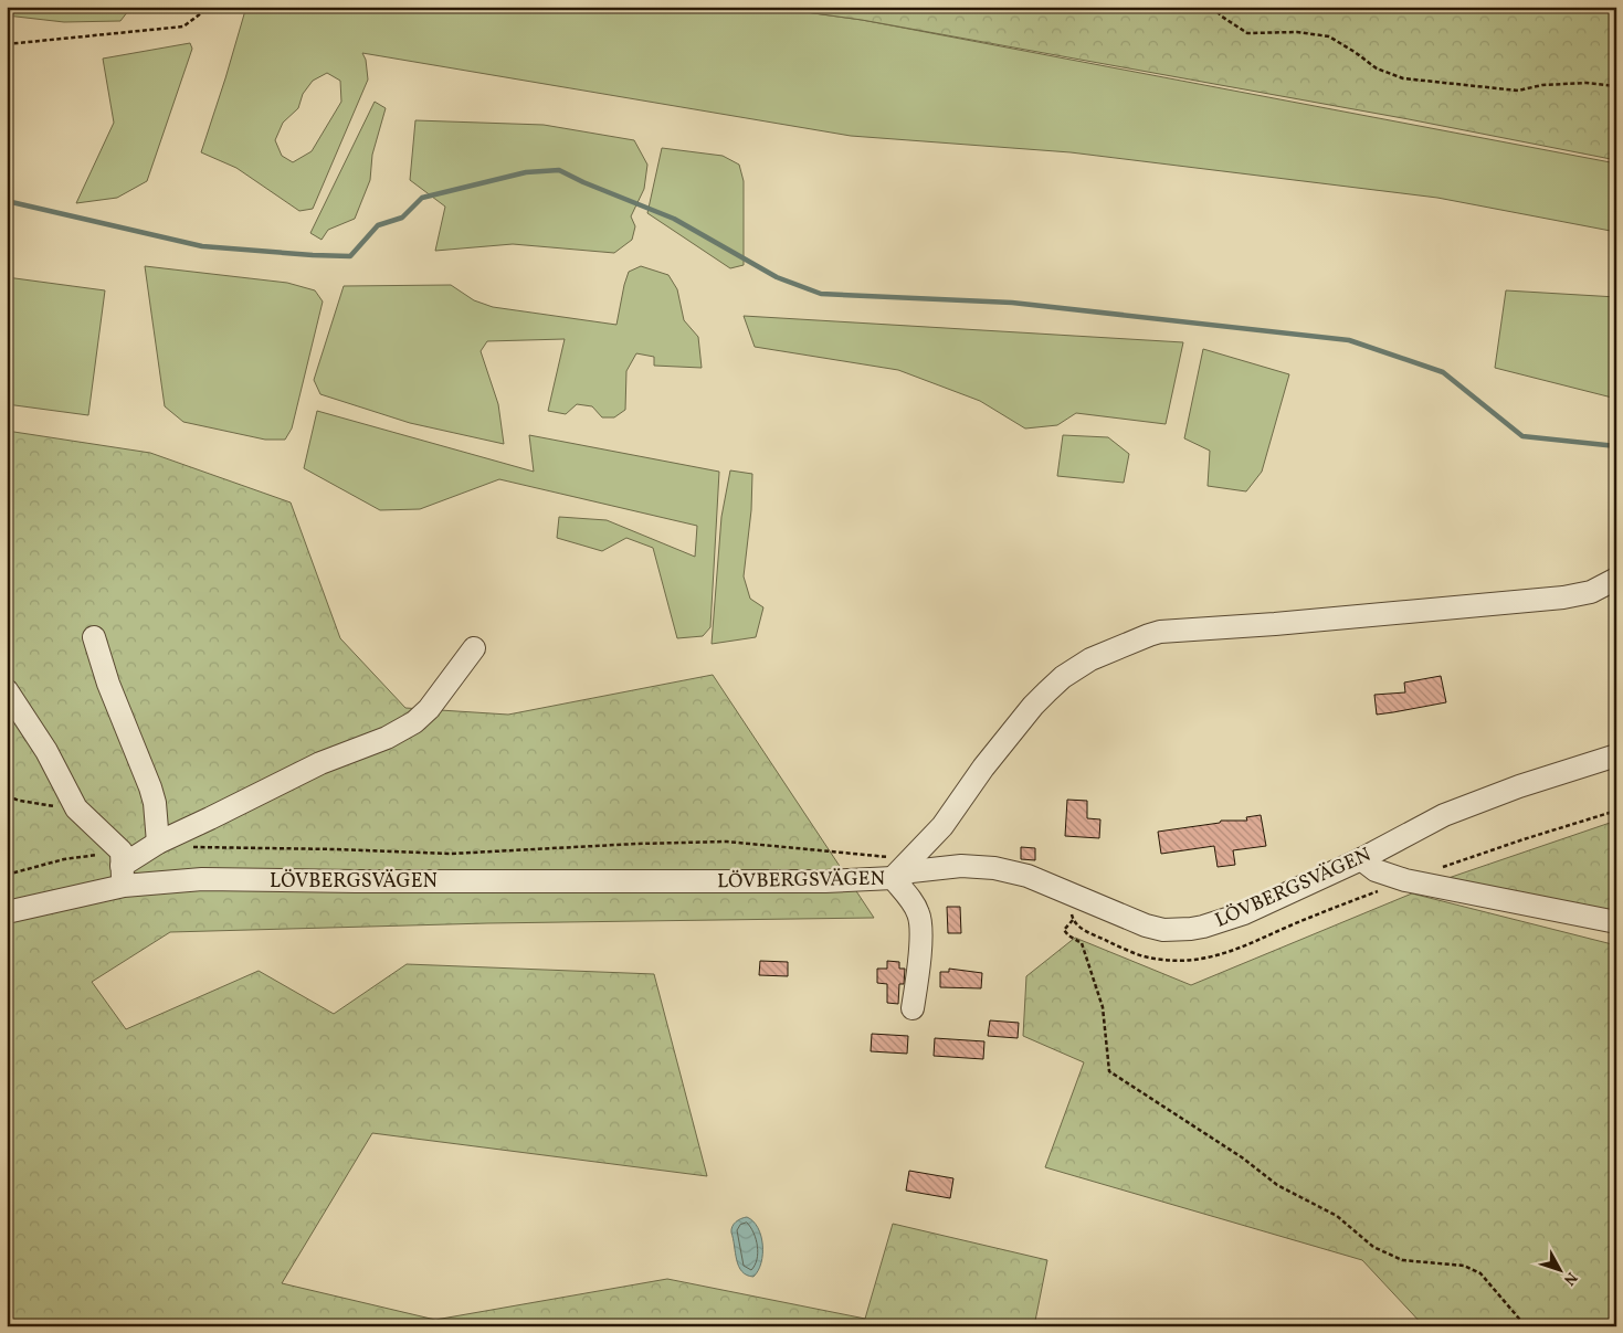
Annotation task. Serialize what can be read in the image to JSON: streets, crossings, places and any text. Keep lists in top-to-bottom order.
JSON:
{
  "streets": {
    "street": ["LÖVBERGSVÄGEN"]
  },
  "north": "bottom right"
}
